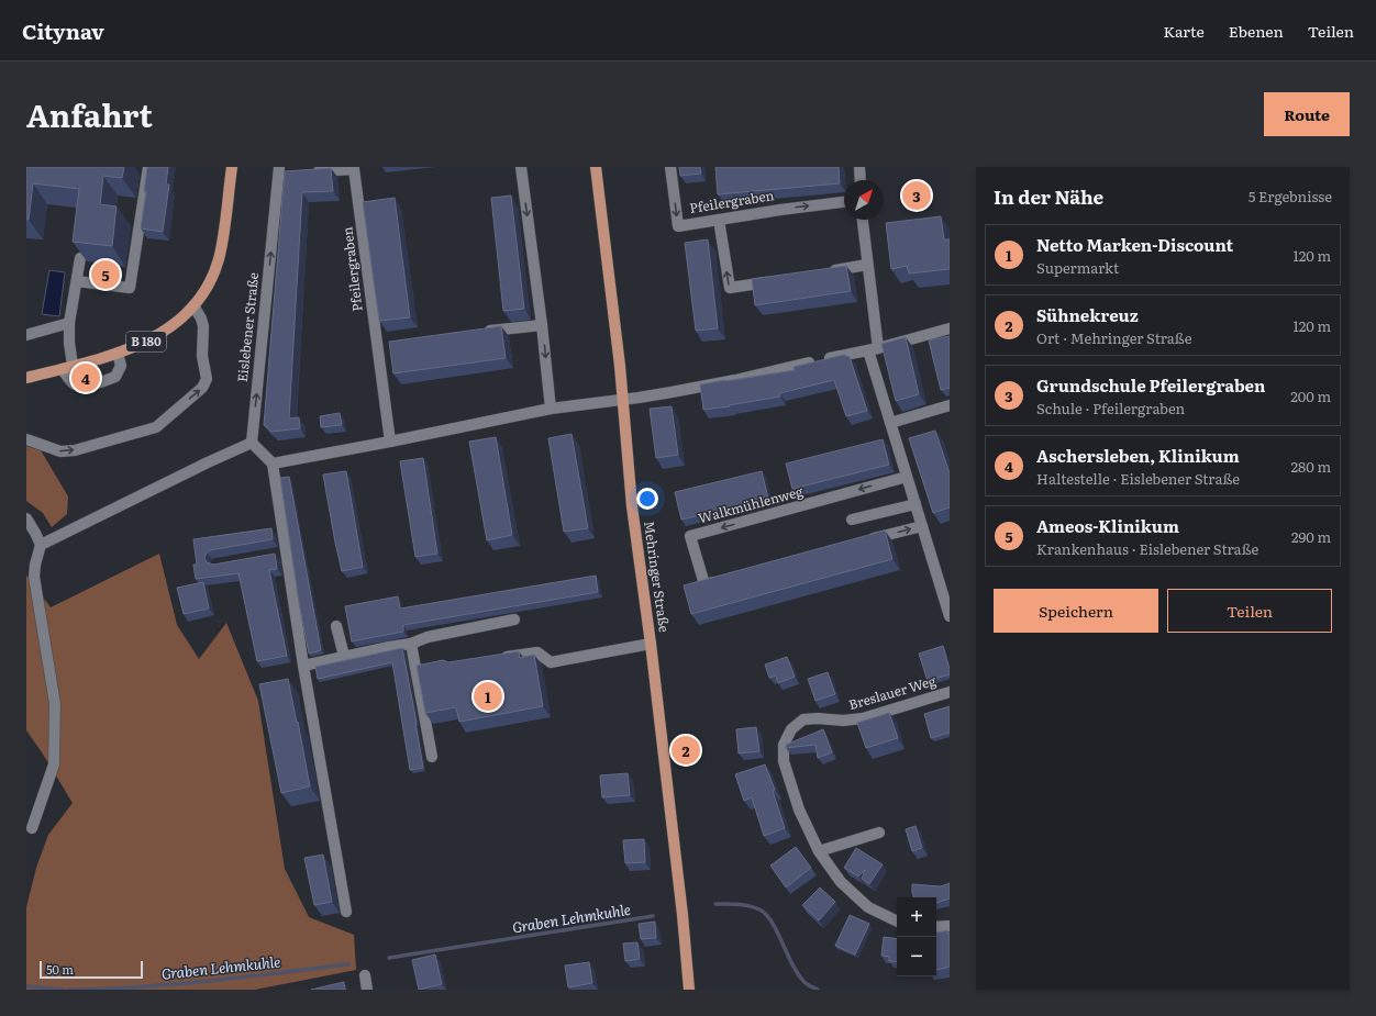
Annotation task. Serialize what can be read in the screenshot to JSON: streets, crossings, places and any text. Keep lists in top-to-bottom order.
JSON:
{
  "streets": {
    "main road": ["B 180", "Mehringer Straße"],
    "street": [
      "Pfeilergraben",
      "Eislebener Straße",
      "Walkmühlenweg",
      "Breslauer Weg"
    ]
  },
  "one_way": ["Eislebener Straße"],
  "water": ["Graben Lehmkuhle"],
  "scale_bar": "50 m",
  "north": "top right",
  "page": {
    "header": "Citynav",
    "nav": ["Karte", "Ebenen", "Teilen"],
    "title": "Anfahrt",
    "buttons": [
      "Route",
      ["Speichern", "Teilen"]
    ],
    "heading": ["In der Nähe", "5 Ergebnisse"],
    "pins": [
      "3",
      "5",
      "4",
      "1",
      "2"
    ],
    "list": [
      {
        "mark": "1",
        "name": "Netto Marken-Discount",
        "note": "Supermarkt",
        "value": "120 m"
      },
      {
        "mark": "2",
        "name": "Sühnekreuz",
        "note": "Ort · Mehringer Straße",
        "value": "120 m"
      },
      {
        "mark": "3",
        "name": "Grundschule Pfeilergraben",
        "note": "Schule · Pfeilergraben",
        "value": "200 m"
      },
      {
        "mark": "4",
        "name": "Aschersleben, Klinikum",
        "note": "Haltestelle · Eislebener Straße",
        "value": "280 m"
      },
      {
        "mark": "5",
        "name": "Ameos-Klinikum",
        "note": "Krankenhaus · Eislebener Straße",
        "value": "290 m"
      }
    ],
    "map_buttons": ["+", "−"],
    "scale": "50 m"
  }
}
